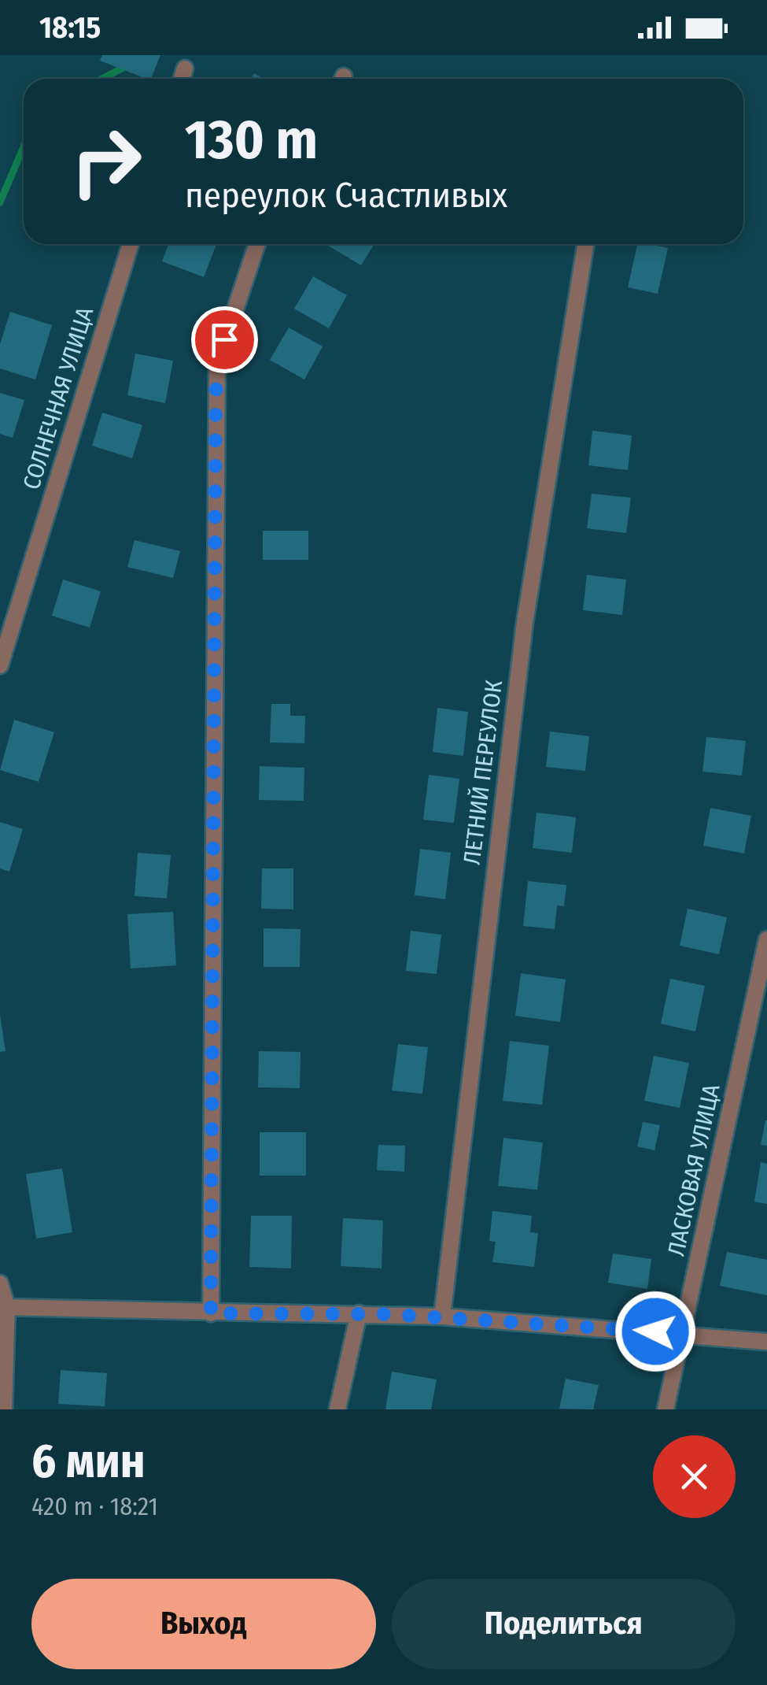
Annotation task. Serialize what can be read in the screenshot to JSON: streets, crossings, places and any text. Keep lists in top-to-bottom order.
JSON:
{
  "streets": {
    "street": ["СОЛНЕЧНАЯ УЛИЦА", "ЛЕТНИЙ ПЕРЕУЛОК", "ЛАСКОВАЯ УЛИЦА"]
  },
  "page": {
    "status": "18:15",
    "turn": ["130 m", "переулок Счастливых"],
    "heading": ["6 мин", "420 m · 18:21"],
    "buttons": ["Выход", "Поделиться"]
  }
}
